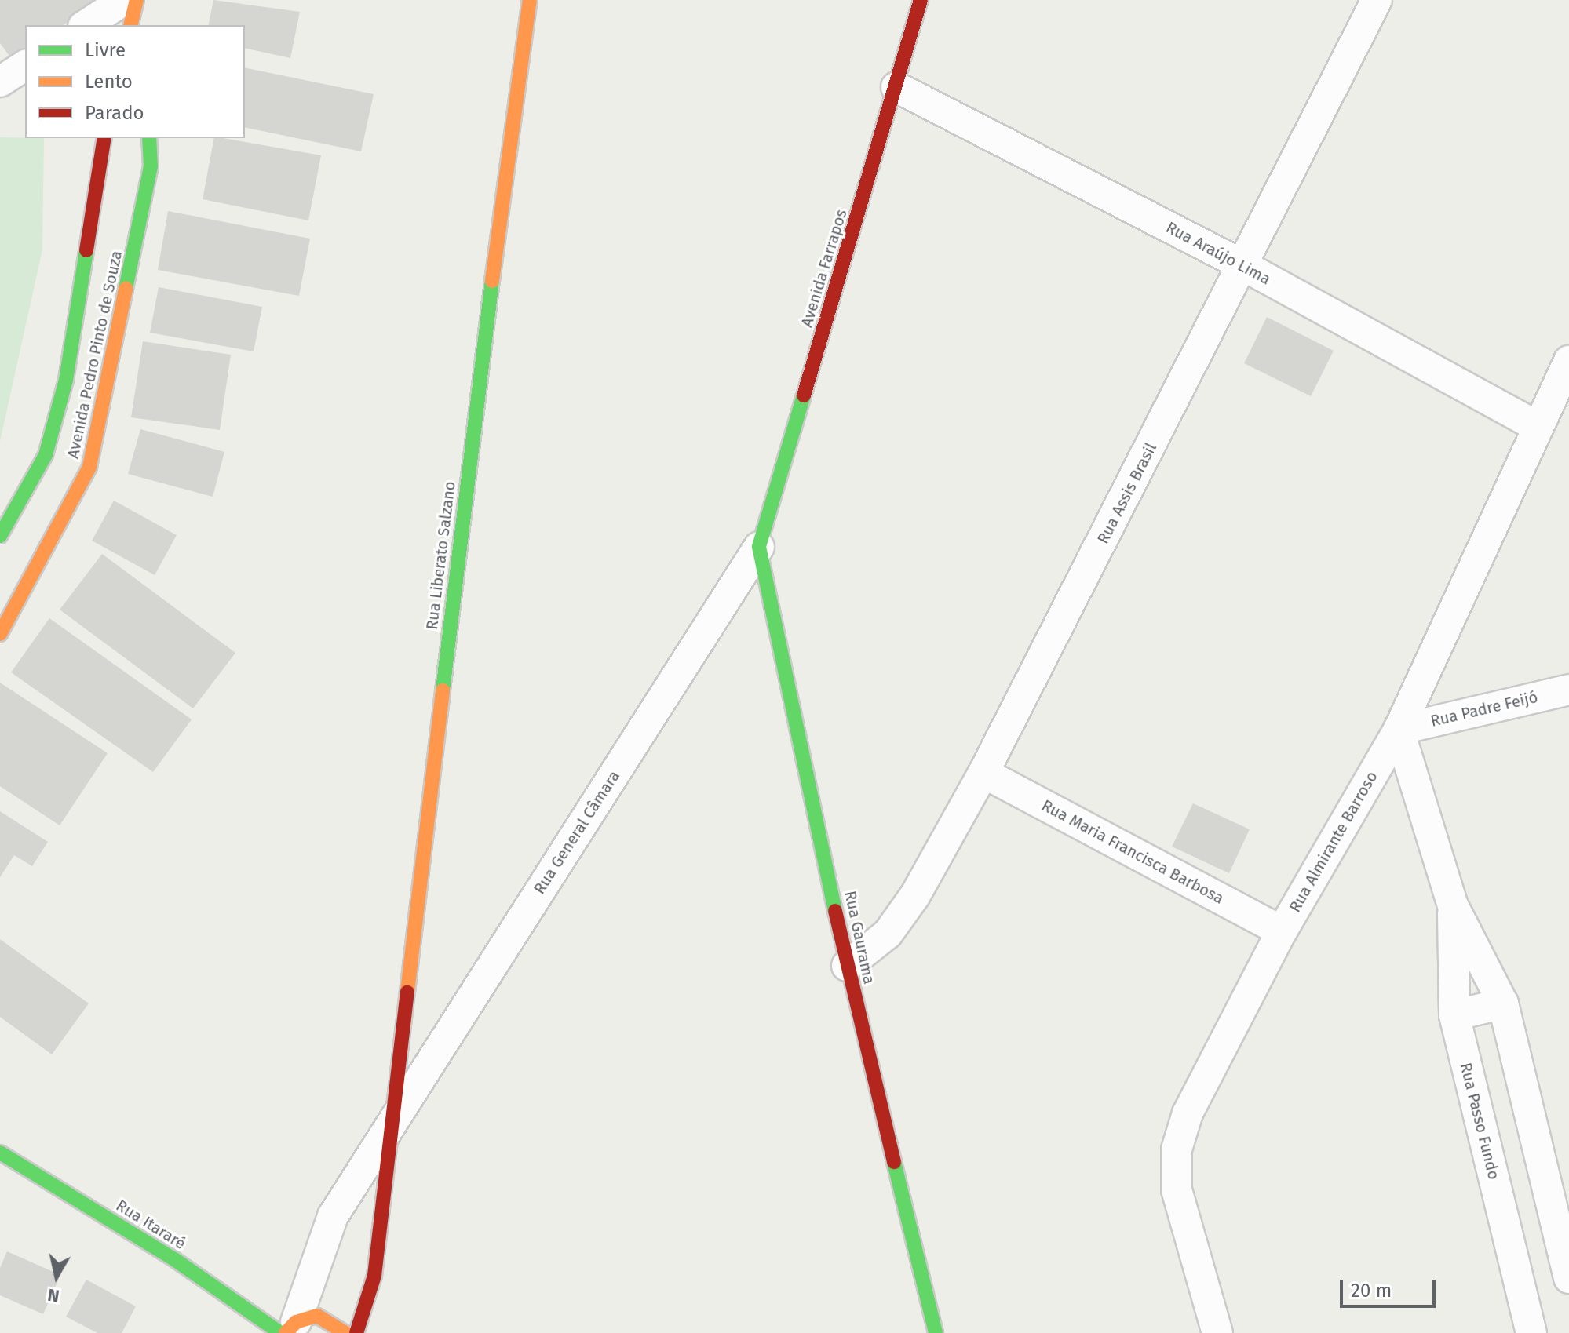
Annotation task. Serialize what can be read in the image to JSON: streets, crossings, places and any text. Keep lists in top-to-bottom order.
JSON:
{
  "streets": {
    "street": [
      "Rua Araújo Lima",
      "Avenida Farrapos",
      "Avenida Pedro Pinto de Souza",
      "Rua Assis Brasil",
      "Rua Liberato Salzano",
      "Rua Padre Feijó",
      "Rua General Câmara",
      "Rua Almirante Barroso",
      "Rua Maria Francisca Barbosa",
      "Rua Gaurama",
      "Rua Passo Fundo",
      "Rua Itararé"
    ]
  },
  "crossings": [
    ["Rua Araújo Lima", "Avenida Farrapos"],
    ["Rua Araújo Lima", "Rua Assis Brasil"],
    ["Rua Araújo Lima", "Rua Almirante Barroso"],
    ["Avenida Farrapos", "Rua General Câmara"],
    ["Avenida Farrapos", "Rua Gaurama"],
    ["Rua Assis Brasil", "Rua Maria Francisca Barbosa"],
    ["Rua Assis Brasil", "Rua Gaurama"],
    ["Rua Liberato Salzano", "Rua General Câmara"],
    ["Rua Padre Feijó", "Rua Almirante Barroso"],
    ["Rua Padre Feijó", "Rua Passo Fundo"],
    ["Rua General Câmara", "Rua Gaurama"],
    ["Rua General Câmara", "Rua Itararé"],
    ["Rua Almirante Barroso", "Rua Maria Francisca Barbosa"],
    ["Rua Almirante Barroso", "Rua Passo Fundo"]
  ],
  "legend": ["Livre", "Lento", "Parado"],
  "scale_bar": "20 m",
  "north": "bottom"
}
